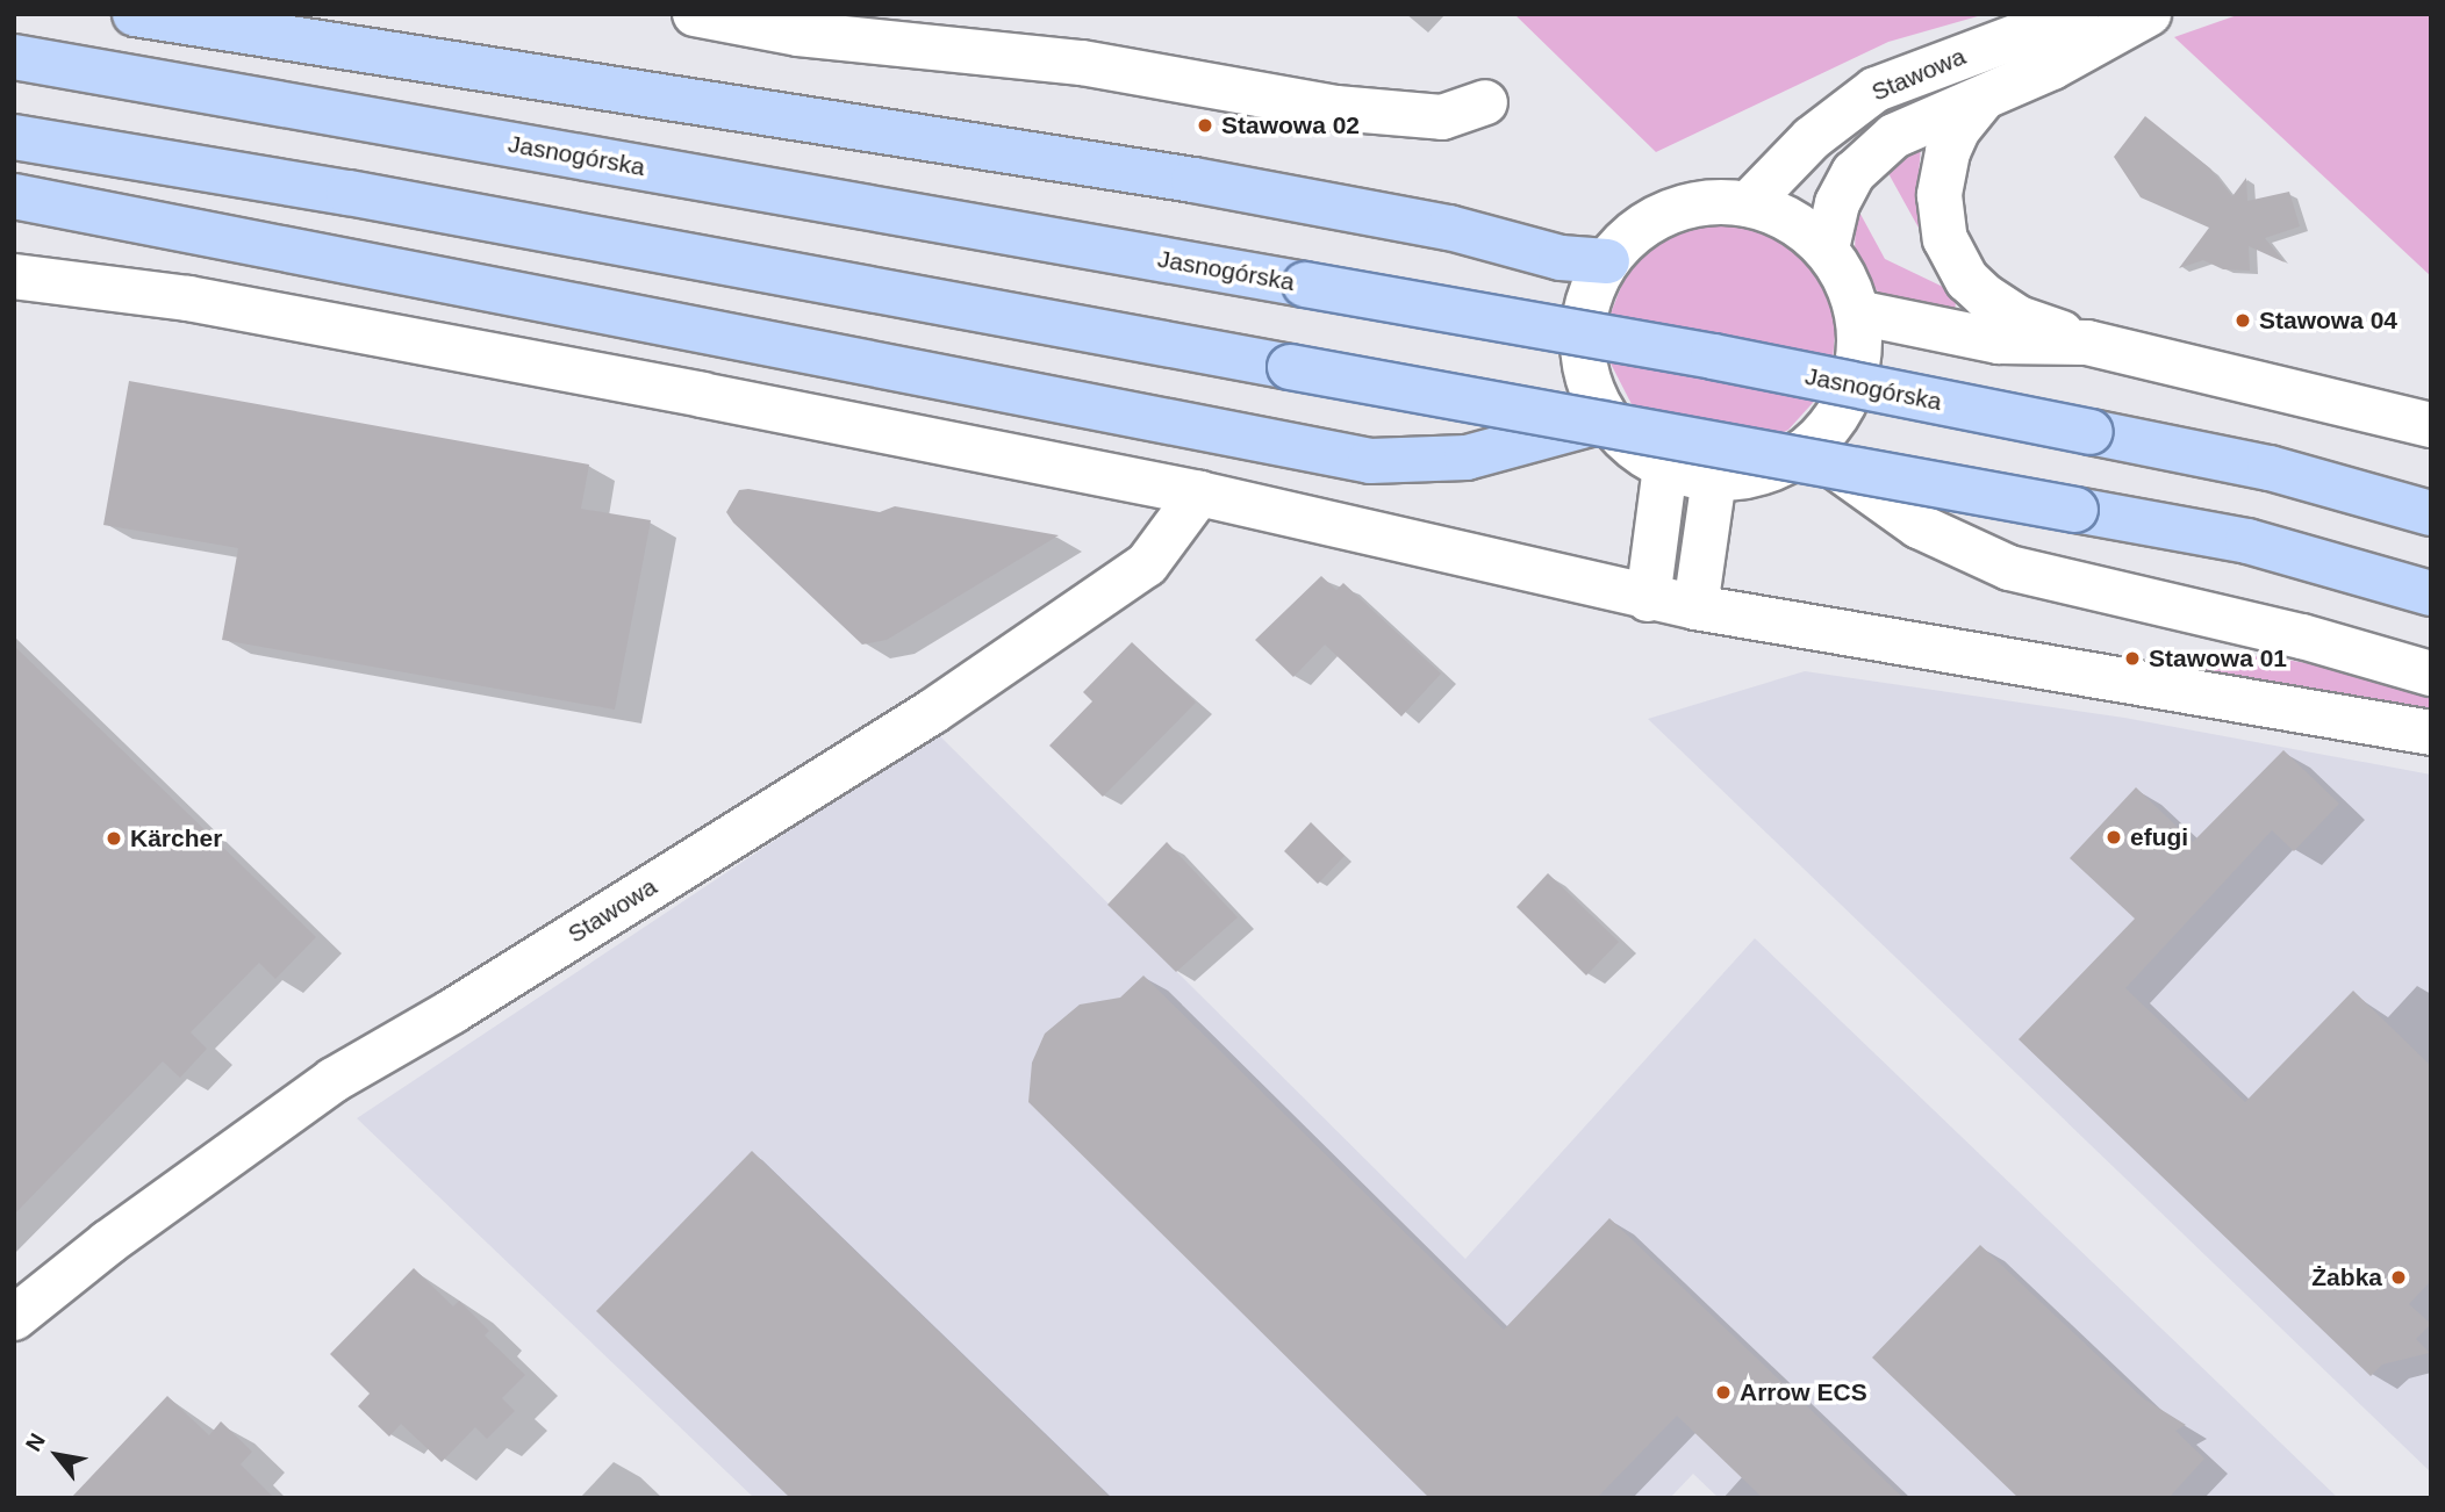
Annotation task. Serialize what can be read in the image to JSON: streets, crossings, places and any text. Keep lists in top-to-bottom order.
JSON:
{
  "streets": {
    "main road": ["Jasnogórska"],
    "street": ["Stawowa"]
  },
  "places": [
    "Stawowa 02",
    "Stawowa 04",
    "Stawowa 01",
    "efugi",
    "Kärcher",
    "Żabka",
    "Arrow ECS"
  ],
  "north": "top left"
}
